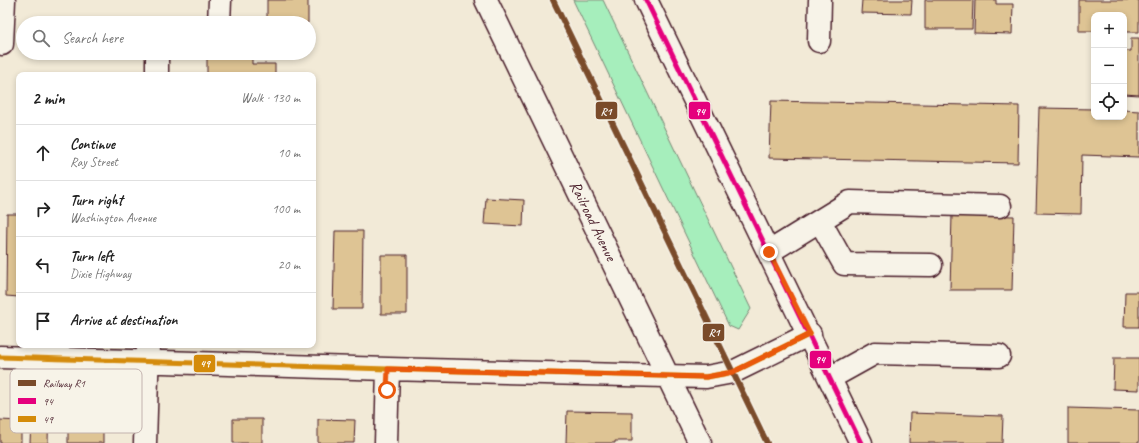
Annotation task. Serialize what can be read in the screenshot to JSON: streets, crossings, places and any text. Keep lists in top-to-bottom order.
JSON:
{
  "streets": {
    "street": ["Railroad Avenue"]
  },
  "lines": ["rail line R1", "transit line 94", "transit line 49"],
  "legend": ["Railway R1", "94", "49"],
  "page": {
    "map_buttons": ["+", "−"],
    "search": "Search here",
    "heading": ["2 min", "Walk · 130 m"],
    "list": [
      ["Continue", "Ray Street", "10 m"],
      ["Turn right", "Washington Avenue", "100 m"],
      ["Turn left", "Dixie Highway", "20 m"],
      "Arrive at destination"
    ]
  }
}
